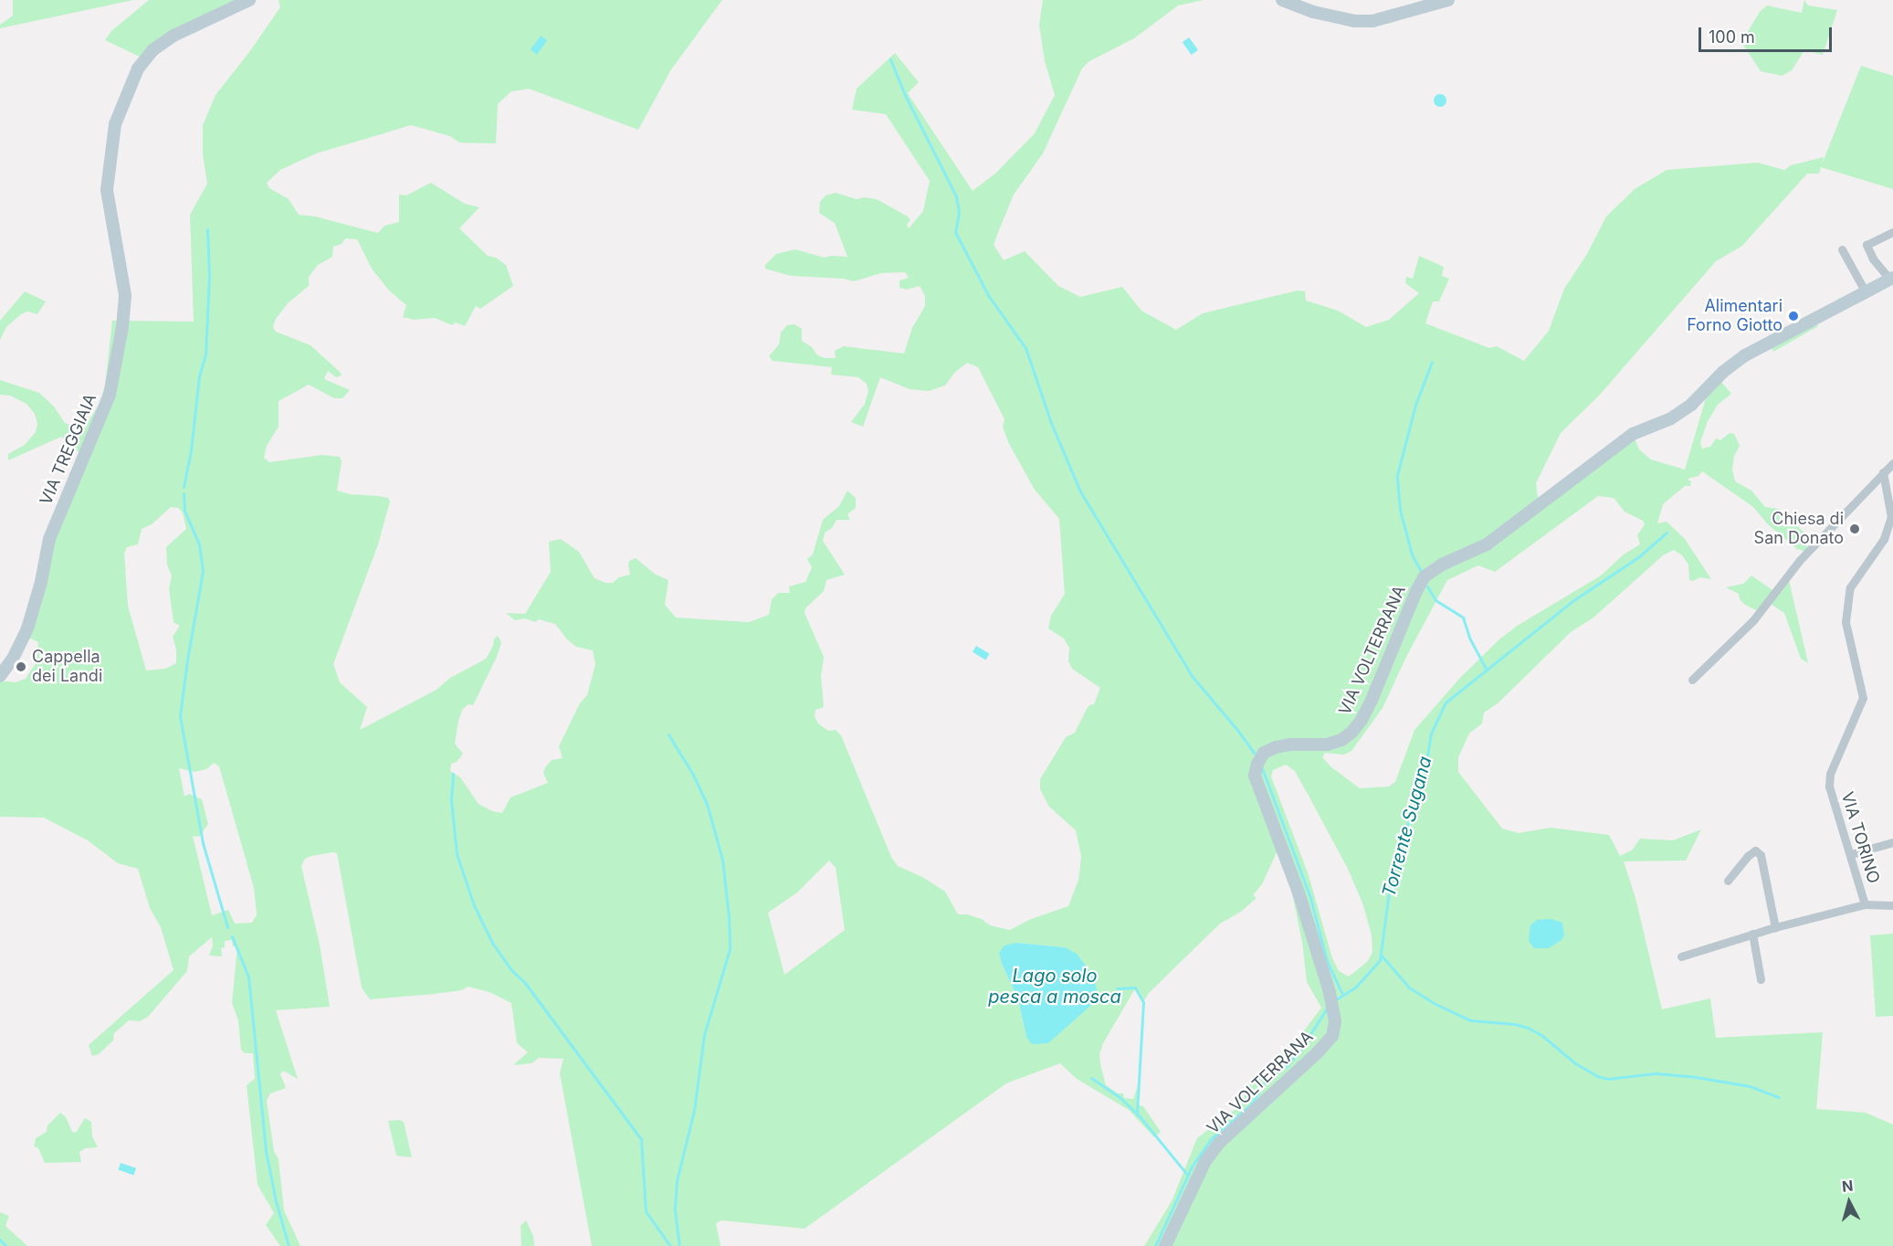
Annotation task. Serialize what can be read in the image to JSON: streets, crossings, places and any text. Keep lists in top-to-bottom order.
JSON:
{
  "streets": {
    "main road": ["VIA TREGGIAIA", "VIA VOLTERRANA"],
    "street": ["VIA TORINO"]
  },
  "water": ["Torrente Sugana", "Lago solo pesca a mosca"],
  "places": ["Alimentari Forno Giotto", "Chiesa di San Donato", "Cappella dei Landi"],
  "scale_bar": "100 m",
  "north": "top"
}
